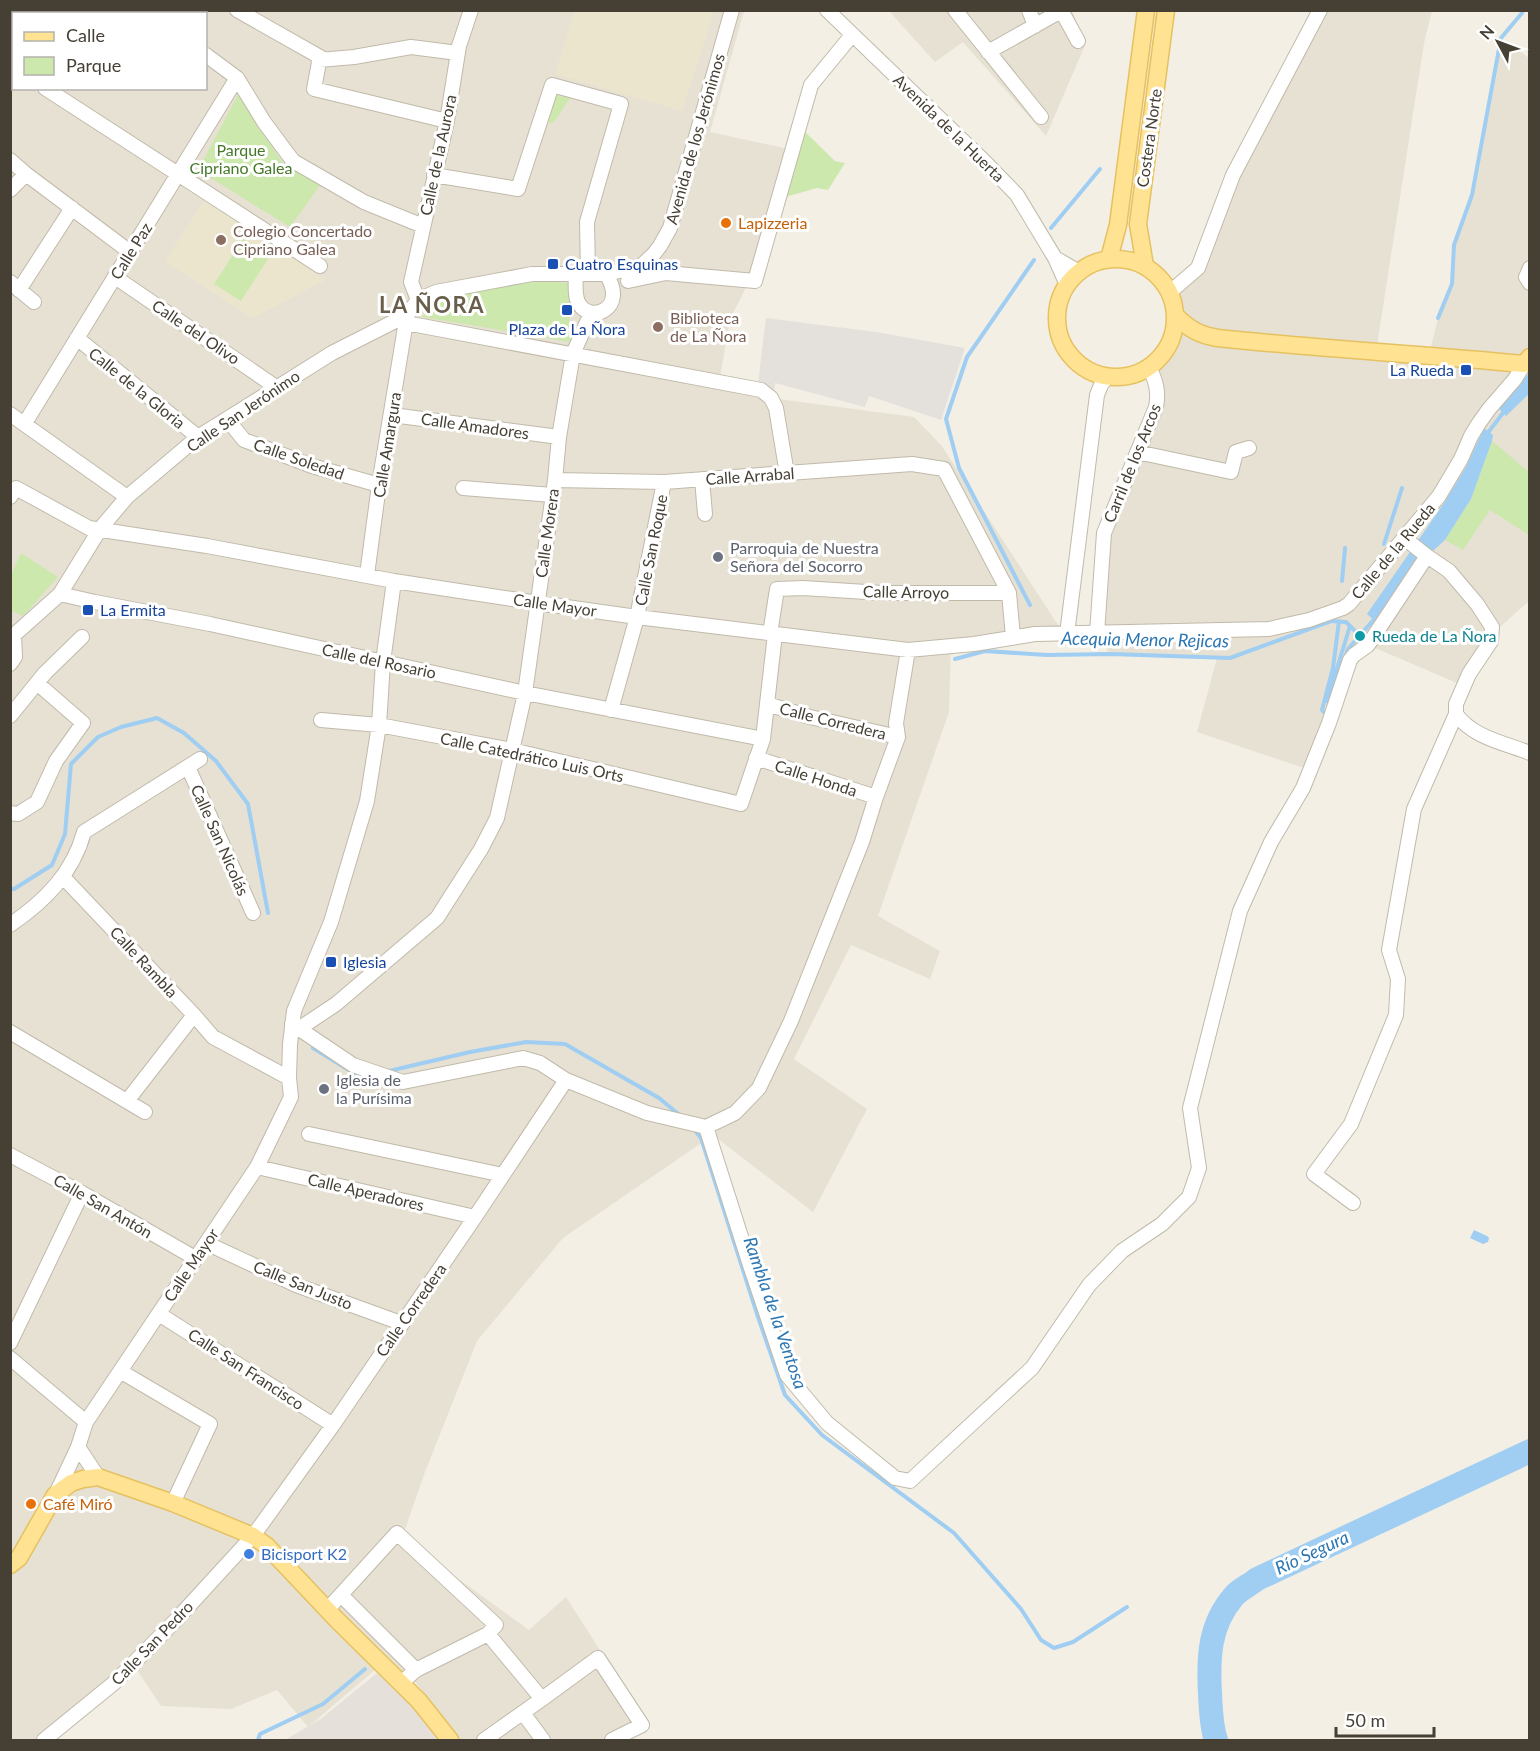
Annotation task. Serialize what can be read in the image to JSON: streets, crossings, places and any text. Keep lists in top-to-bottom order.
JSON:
{
  "streets": {
    "main road": ["Costera Norte", "Calle Mayor"],
    "street": [
      "Avenida de la Huerta",
      "Avenida de los Jerónimos",
      "Calle de la Aurora",
      "Calle Paz",
      "Calle del Olivo",
      "Calle de la Gloria",
      "Calle San Jerónimo",
      "Calle Amadores",
      "Calle Amargura",
      "Calle Soledad",
      "Carril de los Arcos",
      "Calle Arrabal",
      "Calle Morera",
      "Calle San Roque",
      "Calle de la Rueda",
      "Calle Arroyo",
      "Calle del Rosario",
      "Calle Corredera",
      "Calle Catedrático Luis Orts",
      "Calle Honda",
      "Calle San Nicolás",
      "Calle Rambla",
      "Calle Aperadores",
      "Calle San Antón",
      "Calle San Justo",
      "Calle San Francisco",
      "Calle San Pedro"
    ]
  },
  "crossings": [
    ["Avenida de la Huerta", "Costera Norte"],
    ["Avenida de la Huerta", "Carril de los Arcos"],
    ["Costera Norte", "Carril de los Arcos"],
    ["Avenida de los Jerónimos", "Calle de la Aurora"],
    ["Avenida de los Jerónimos", "Calle Morera"],
    ["Calle Paz", "Calle del Olivo"],
    ["Calle Paz", "Calle de la Gloria"],
    ["Calle del Olivo", "Calle San Jerónimo"],
    ["Calle de la Gloria", "Calle San Jerónimo"],
    ["Calle San Jerónimo", "Calle Amargura"],
    ["Calle San Jerónimo", "Calle Soledad"],
    ["Calle San Jerónimo", "Calle Mayor"],
    ["Calle San Jerónimo", "Calle del Rosario"],
    ["Calle Amadores", "Calle Amargura"],
    ["Calle Amadores", "Calle Morera"],
    ["Calle Amargura", "Calle Soledad"],
    ["Calle Amargura", "Calle Mayor"],
    ["Carril de los Arcos", "Calle de la Rueda"],
    ["Calle Arrabal", "Calle Morera"],
    ["Calle Arrabal", "Calle San Roque"],
    ["Calle Arrabal", "Calle Arroyo"],
    ["Calle Morera", "Calle Mayor"],
    ["Calle Morera", "Calle del Rosario"],
    ["Calle Morera", "Calle Catedrático Luis Orts"],
    ["Calle San Roque", "Calle Mayor"],
    ["Calle San Roque", "Calle del Rosario"],
    ["Calle de la Rueda", "Calle Mayor"],
    ["Calle Arroyo", "Calle Mayor"],
    ["Calle Mayor", "Calle del Rosario"],
    ["Calle Mayor", "Calle Catedrático Luis Orts"],
    ["Calle Mayor", "Calle Rambla"],
    ["Calle Mayor", "Calle Aperadores"],
    ["Calle Mayor", "Calle San Antón"],
    ["Calle Mayor", "Calle San Justo"],
    ["Calle Mayor", "Calle San Francisco"],
    ["Calle Corredera", "Calle Aperadores"],
    ["Calle Corredera", "Calle San Justo"],
    ["Calle Corredera", "Calle San Francisco"],
    ["Calle Corredera", "Calle San Pedro"],
    ["Calle Catedrático Luis Orts", "Calle Honda"],
    ["Calle San Nicolás", "Calle Rambla"]
  ],
  "districts": ["LA ÑORA"],
  "water": ["Acequia Menor Rejicas", "Rambla de la Ventosa", "Río Segura"],
  "parks": ["Parque Cipriano Galea"],
  "places": {
    "other": [
      "Lapizzeria",
      "Colegio Concertado Cipriano Galea",
      "Biblioteca de La Ñora",
      "Parroquia de Nuestra Señora del Socorro",
      "Rueda de La Ñora",
      "Iglesia de la Purísima",
      "Café Miró",
      "Bicisport K2"
    ],
    "transit": [
      "Cuatro Esquinas",
      "Plaza de La Ñora",
      "La Rueda",
      "La Ermita",
      "Iglesia"
    ]
  },
  "legend": ["Calle", "Parque"],
  "scale_bar": "50 m",
  "north": "top left"
}
